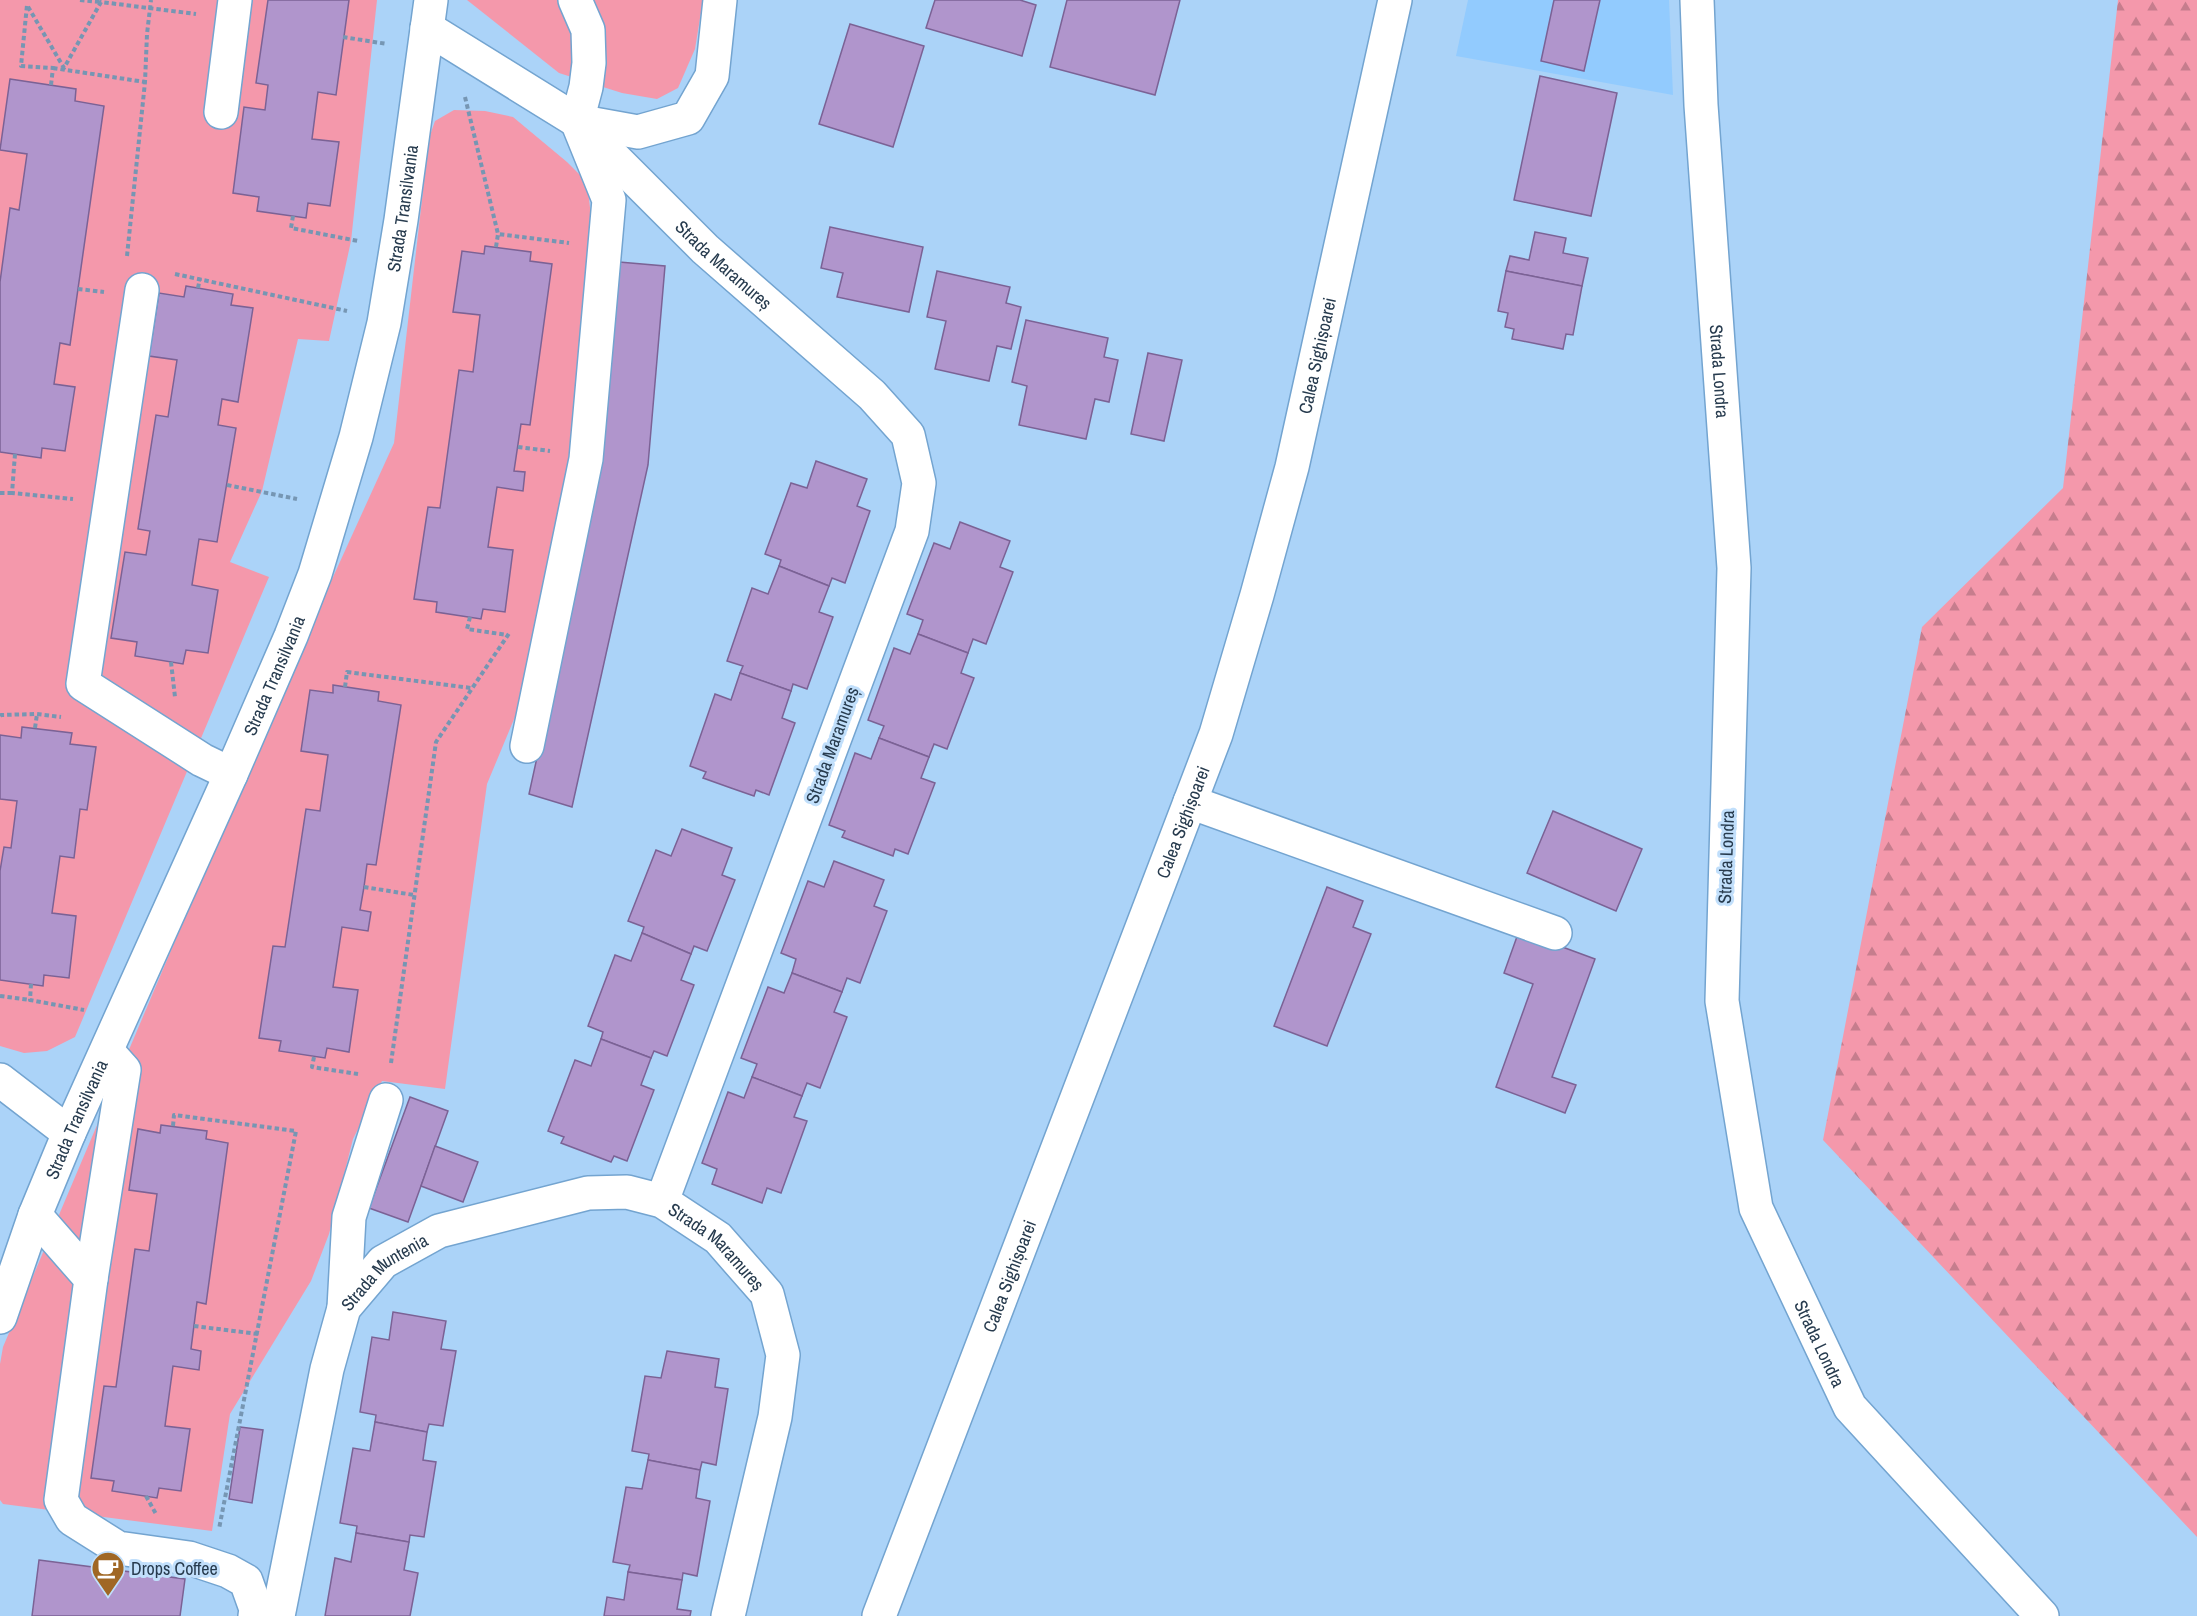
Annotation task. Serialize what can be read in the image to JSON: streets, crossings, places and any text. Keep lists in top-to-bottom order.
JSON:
{
  "streets": {
    "street": [
      "Strada Transilvania",
      "Strada Maramureș",
      "Calea Sighișoarei",
      "Strada Londra",
      "Strada Muntenia"
    ]
  },
  "crossings": [
    ["Strada Transilvania", "Strada Maramureș"],
    ["Strada Maramureș", "Strada Muntenia"]
  ],
  "places": {
    "cafe": ["Drops Coffee"]
  }
}
